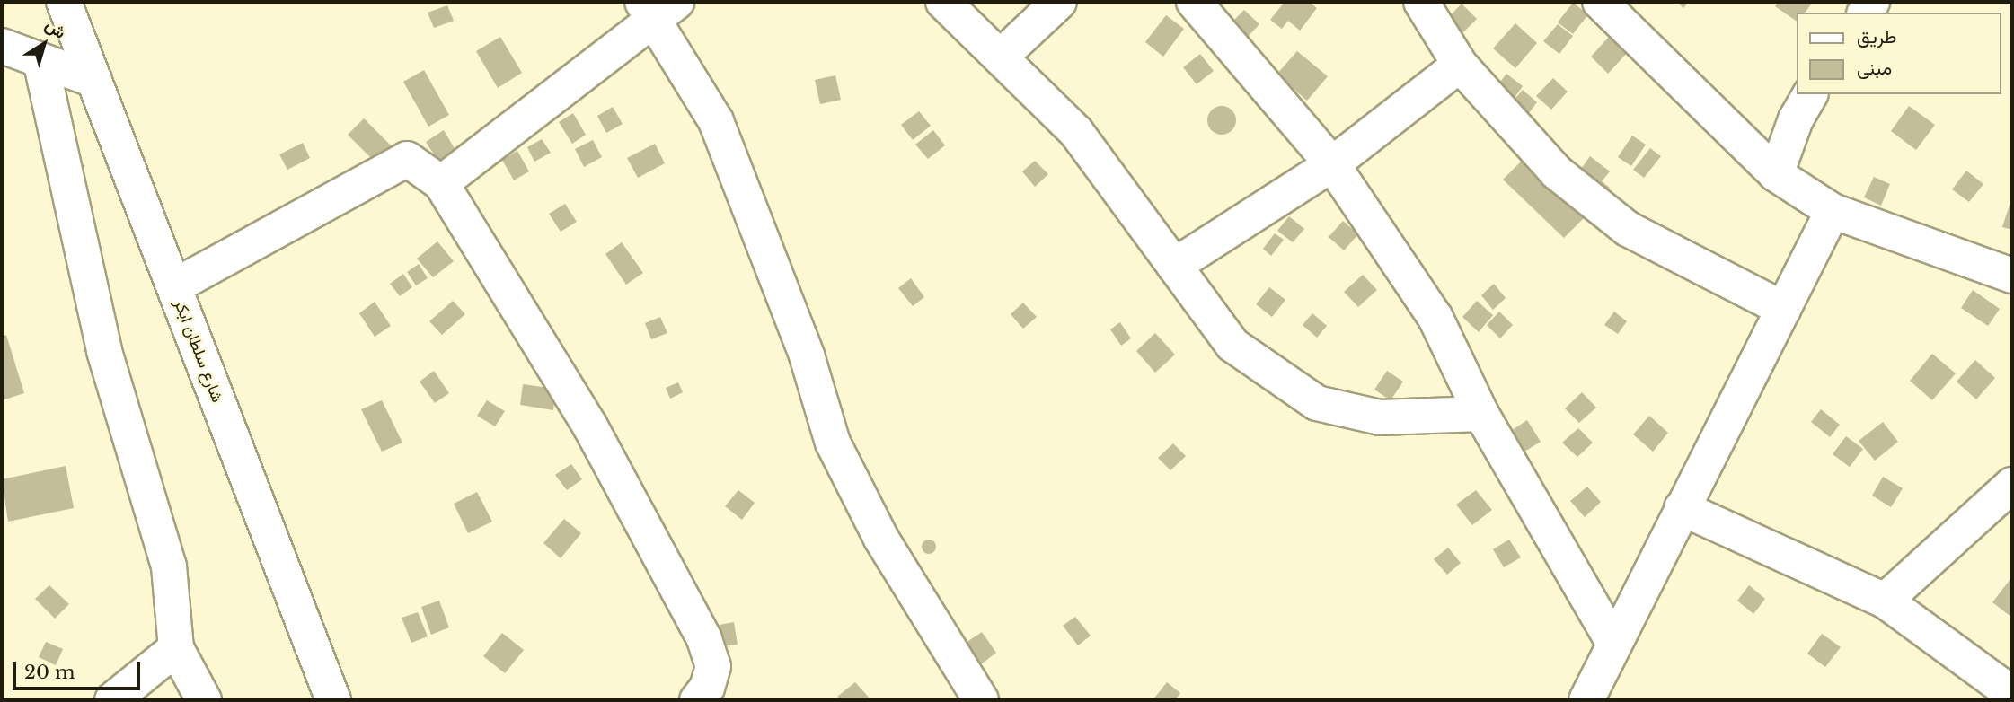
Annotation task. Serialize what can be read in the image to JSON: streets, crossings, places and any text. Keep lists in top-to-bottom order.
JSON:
{
  "streets": {
    "main road": ["شارع سلطان ابكر"]
  },
  "legend": ["طريق", "مبنى"],
  "scale_bar": "20 m",
  "north": "top right"
}
